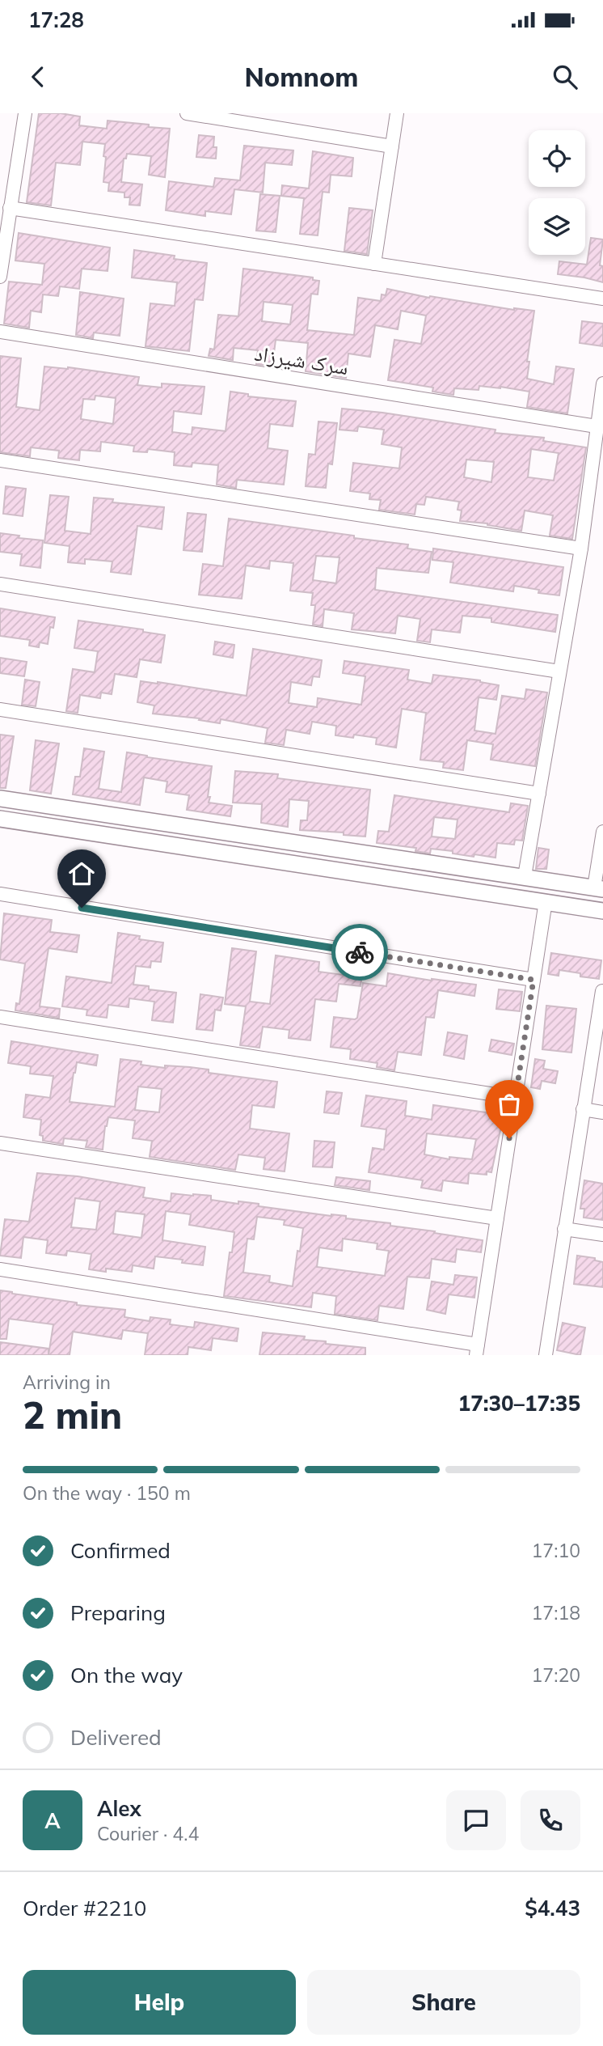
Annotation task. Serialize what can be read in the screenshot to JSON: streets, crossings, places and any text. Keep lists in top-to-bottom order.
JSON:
{
  "streets": {
    "street": ["سرک شیرزاد"]
  },
  "page": {
    "status": "17:28",
    "header": "Nomnom",
    "heading": ["2 min", "Arriving in", "17:30–17:35"],
    "panel": [
      "Alex",
      "Courier · 4.4",
      "Order #2210",
      "$4.43"
    ],
    "bar": "On the way · 150 m",
    "list": [
      ["Confirmed", "17:10"],
      ["Preparing", "17:18"],
      ["On the way", "17:20"],
      "Delivered"
    ],
    "round": "A",
    "buttons": ["Help", "Share"]
  }
}
